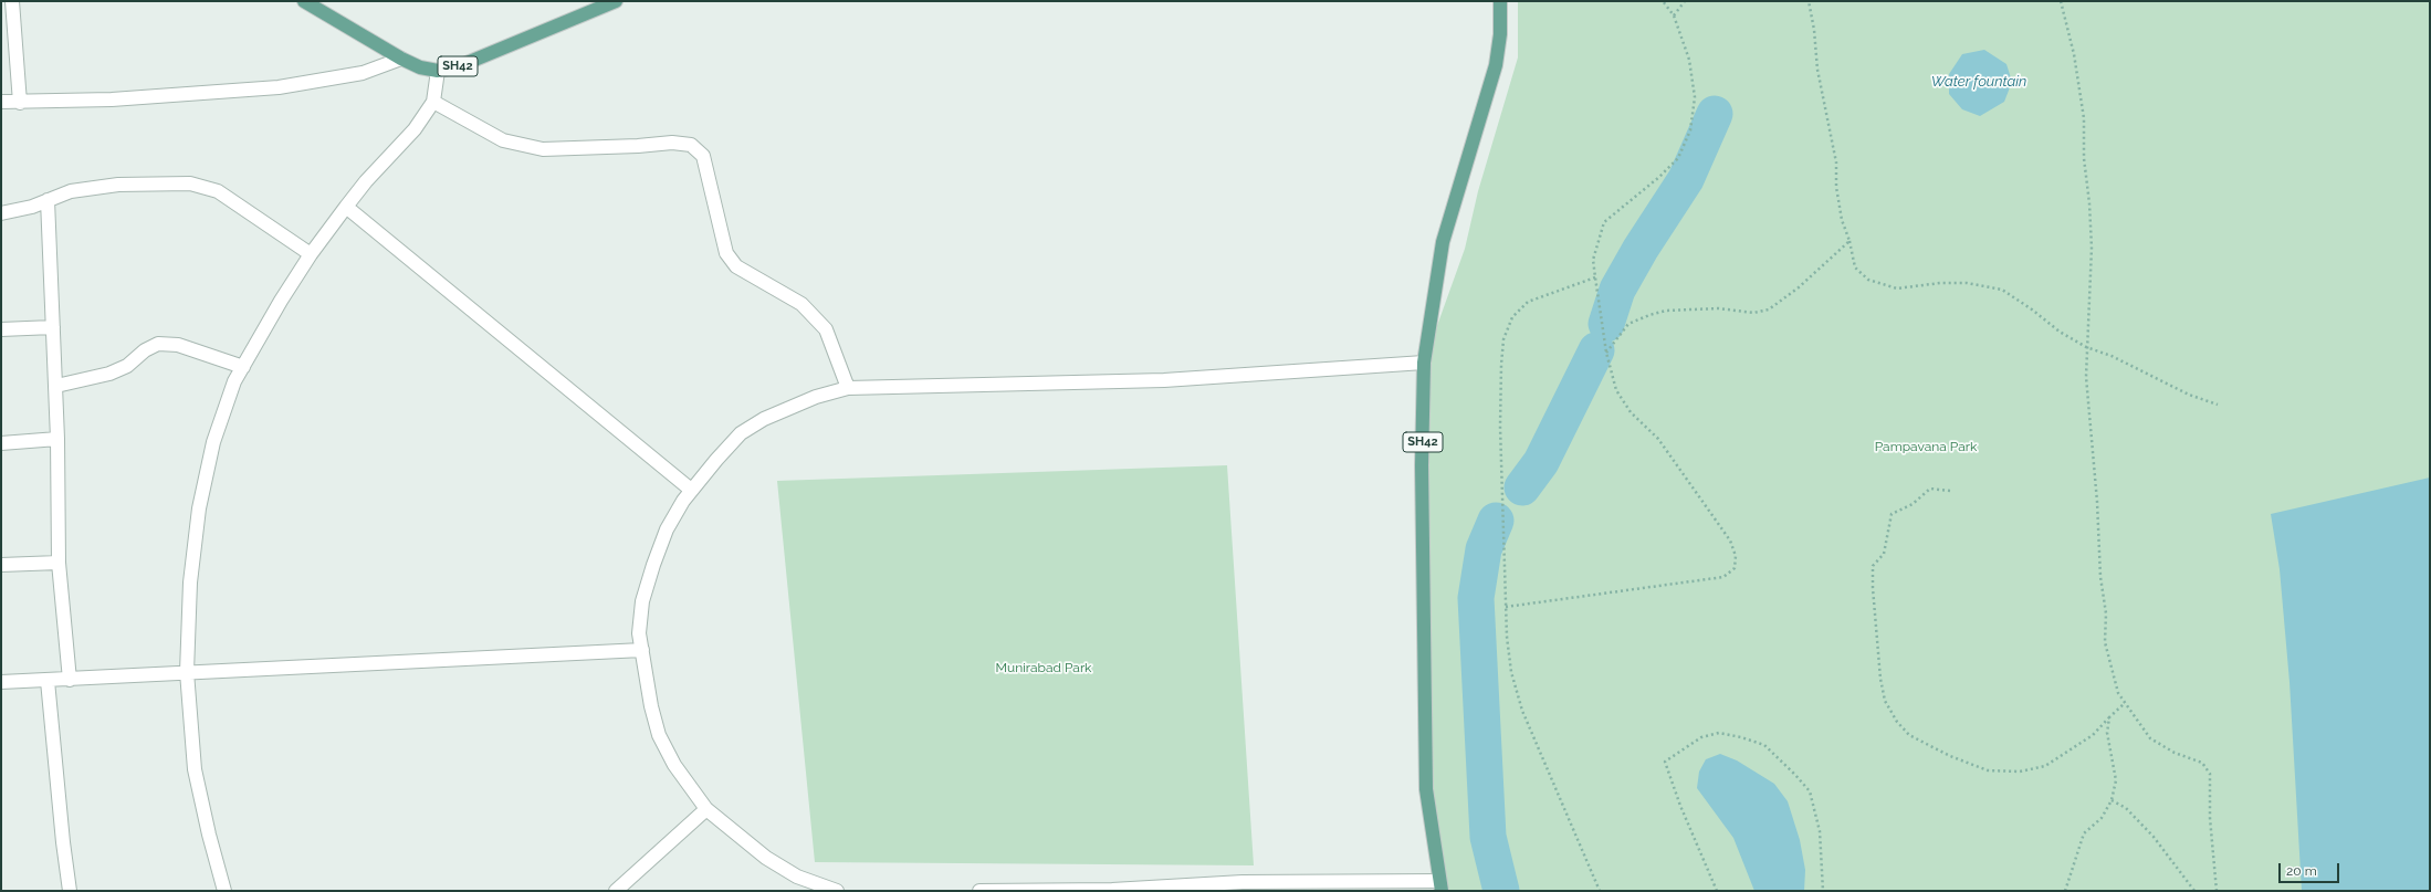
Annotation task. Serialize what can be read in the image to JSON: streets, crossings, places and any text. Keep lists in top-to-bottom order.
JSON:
{
  "streets": {
    "main road": ["SH42"]
  },
  "water": ["Water fountain"],
  "parks": ["Pampavana Park", "Munirabad Park"],
  "scale_bar": "20 m"
}
